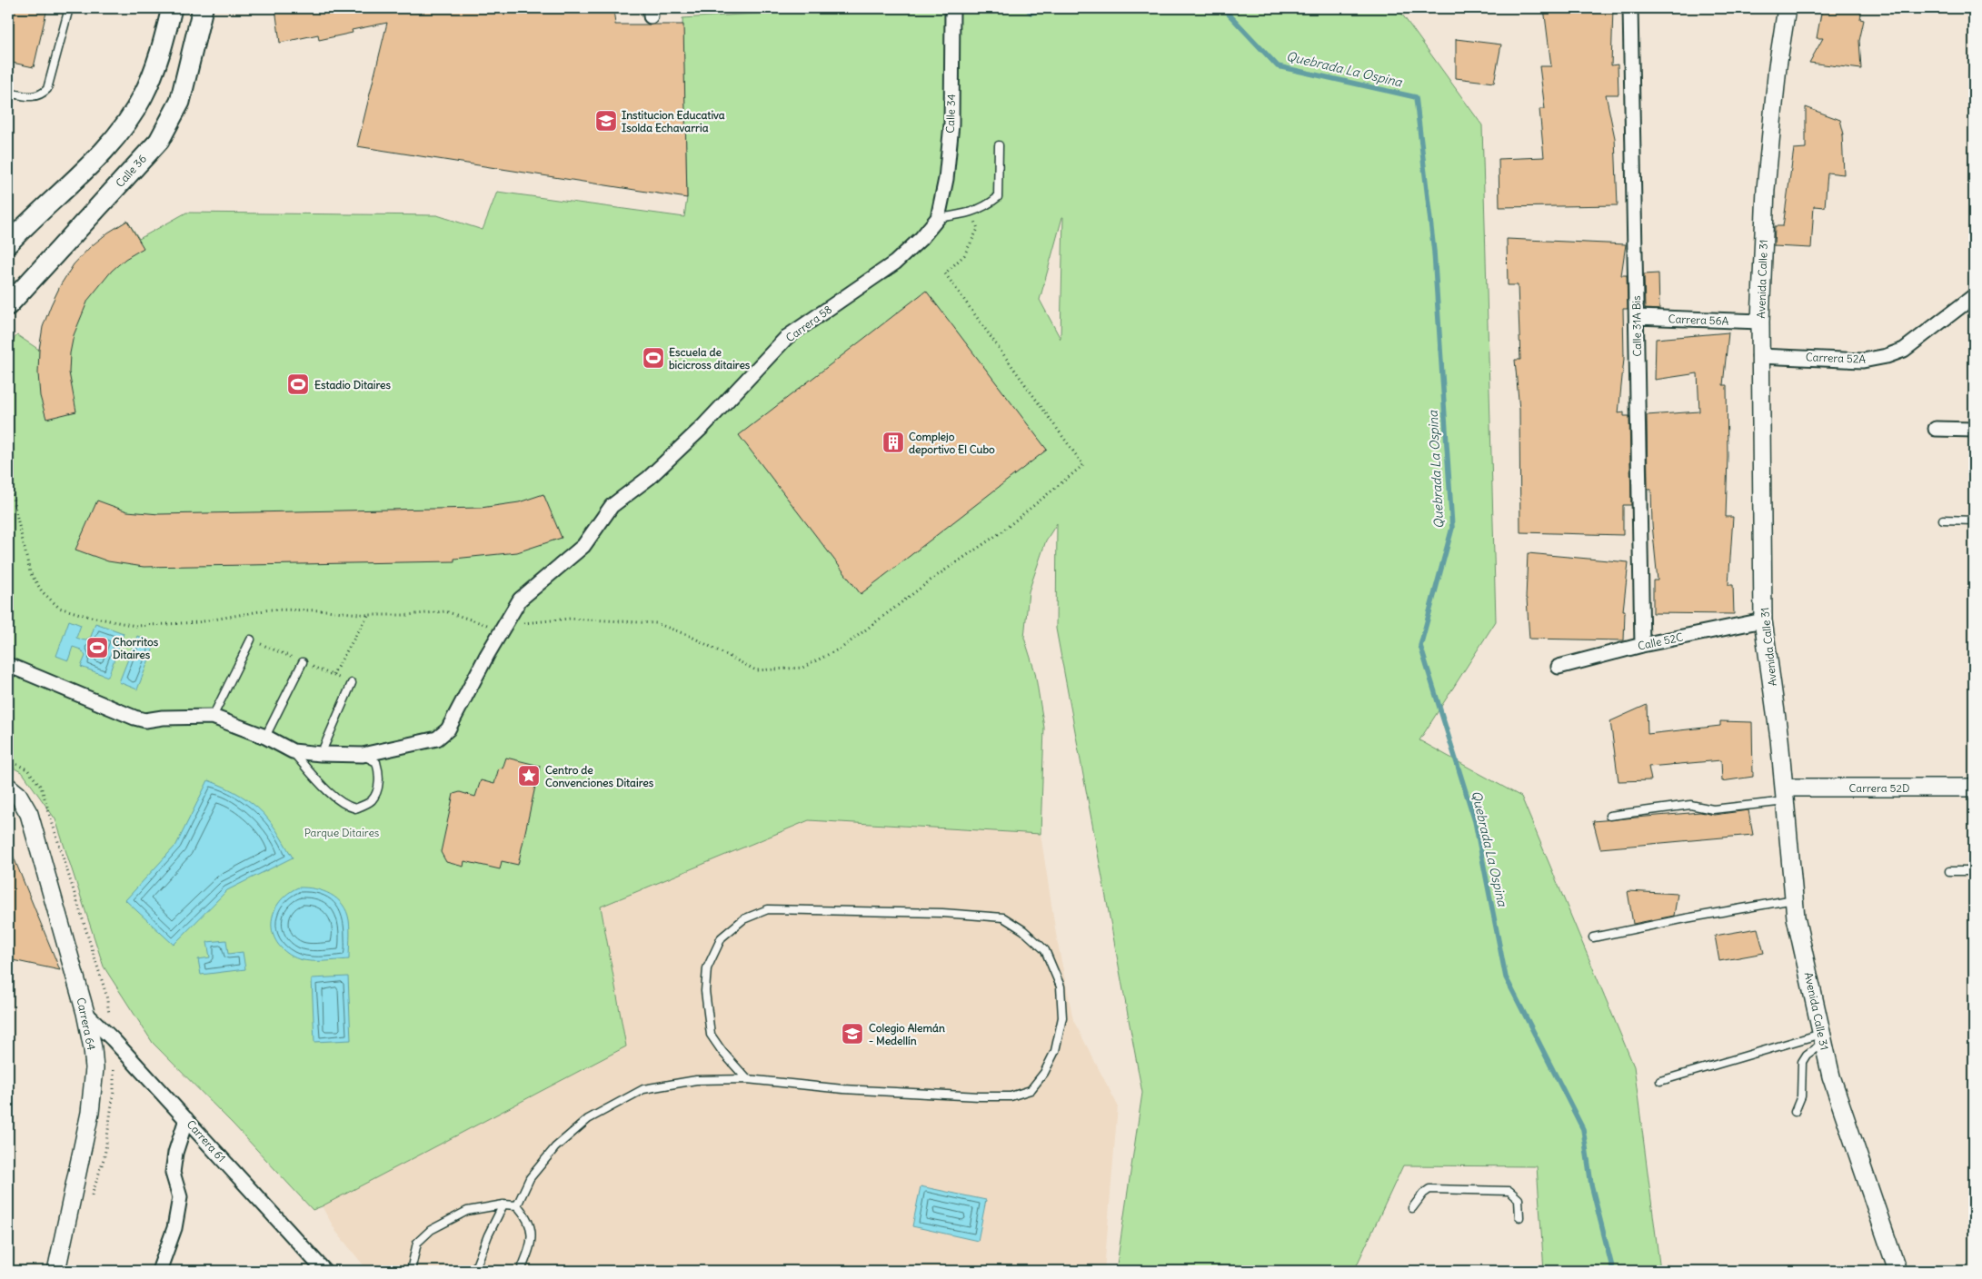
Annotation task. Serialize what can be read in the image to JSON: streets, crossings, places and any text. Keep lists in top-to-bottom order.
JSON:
{
  "streets": {
    "main road": ["Calle 36"],
    "street": [
      "Calle 34",
      "Avenida Calle 31",
      "Carrera 56A",
      "Carrera 58",
      "Calle 31A Bis",
      "Carrera 52A",
      "Calle 52C",
      "Carrera 52D",
      "Carrera 64",
      "Carrera 61"
    ]
  },
  "crossings": [
    ["Calle 34", "Carrera 58"],
    ["Avenida Calle 31", "Carrera 56A"],
    ["Avenida Calle 31", "Carrera 52A"],
    ["Avenida Calle 31", "Calle 52C"],
    ["Avenida Calle 31", "Carrera 52D"],
    ["Carrera 56A", "Calle 31A Bis"],
    ["Calle 31A Bis", "Calle 52C"],
    ["Carrera 64", "Carrera 61"]
  ],
  "water": ["Quebrada La Ospina"],
  "parks": ["Parque Ditaires"],
  "places": {
    "school or university": ["Institucion Educativa Isolda Echavarria", "Colegio Alemán - Medellín"],
    "sports": ["Escuela de bicicross ditaires", "Estadio Ditaires", "Chorritos Ditaires"],
    "building": ["Complejo deportivo El Cubo"],
    "place": ["Centro de Convenciones Ditaires"]
  }
}
